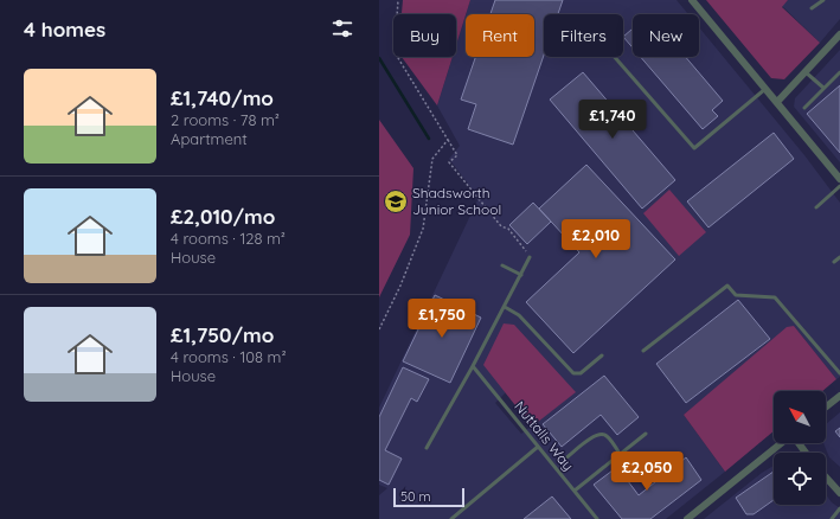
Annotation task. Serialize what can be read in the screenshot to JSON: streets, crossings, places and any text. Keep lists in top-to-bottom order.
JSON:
{
  "streets": {
    "lane": ["Nuttalls Way"]
  },
  "places": {
    "school or university": ["Shadsworth Junior School"]
  },
  "scale_bar": "50 m",
  "north": "top left",
  "page": {
    "heading": "4 homes",
    "chip": [
      "Buy",
      "Rent",
      "Filters",
      "New"
    ],
    "list": [
      {
        "name": "£1,740/mo",
        "note": "2 rooms · 78 m² · Apartment"
      },
      {
        "name": "£2,010/mo",
        "note": "4 rooms · 128 m² · House"
      },
      {
        "name": "£1,750/mo",
        "note": "4 rooms · 108 m² · House"
      }
    ],
    "price": [
      "£1,740",
      "£2,010",
      "£1,750",
      "£2,050"
    ],
    "scale": "50 m"
  }
}
